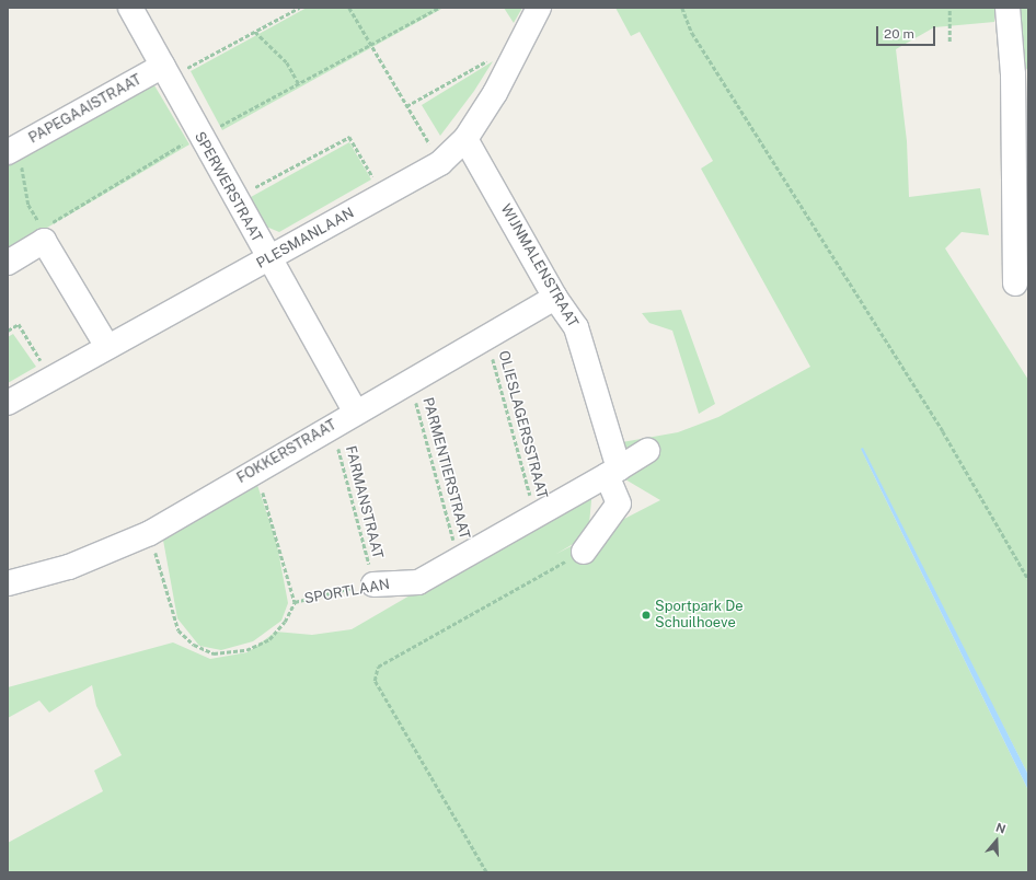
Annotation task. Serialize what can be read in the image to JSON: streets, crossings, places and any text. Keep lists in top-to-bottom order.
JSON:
{
  "streets": {
    "street": [
      "PAPEGAAISTRAAT",
      "SPERWERSTRAAT",
      "PLESMANLAAN",
      "WIJNMALENSTRAAT",
      "FOKKERSTRAAT",
      "SPORTLAAN"
    ],
    "path": ["OLIESLAGERSSTRAAT", "PARMENTIERSTRAAT", "FARMANSTRAAT"]
  },
  "crossings": [
    ["PAPEGAAISTRAAT", "SPERWERSTRAAT"],
    ["SPERWERSTRAAT", "PLESMANLAAN"],
    ["SPERWERSTRAAT", "FOKKERSTRAAT"],
    ["PLESMANLAAN", "WIJNMALENSTRAAT"],
    ["WIJNMALENSTRAAT", "FOKKERSTRAAT"],
    ["WIJNMALENSTRAAT", "SPORTLAAN"],
    ["OLIESLAGERSSTRAAT", "FOKKERSTRAAT"],
    ["OLIESLAGERSSTRAAT", "SPORTLAAN"],
    ["FOKKERSTRAAT", "PARMENTIERSTRAAT"],
    ["FOKKERSTRAAT", "FARMANSTRAAT"],
    ["FOKKERSTRAAT", "SPORTLAAN"],
    ["PARMENTIERSTRAAT", "SPORTLAAN"],
    ["FARMANSTRAAT", "SPORTLAAN"]
  ],
  "places": ["Sportpark De Schuilhoeve"],
  "scale_bar": "20 m",
  "north": "top"
}
